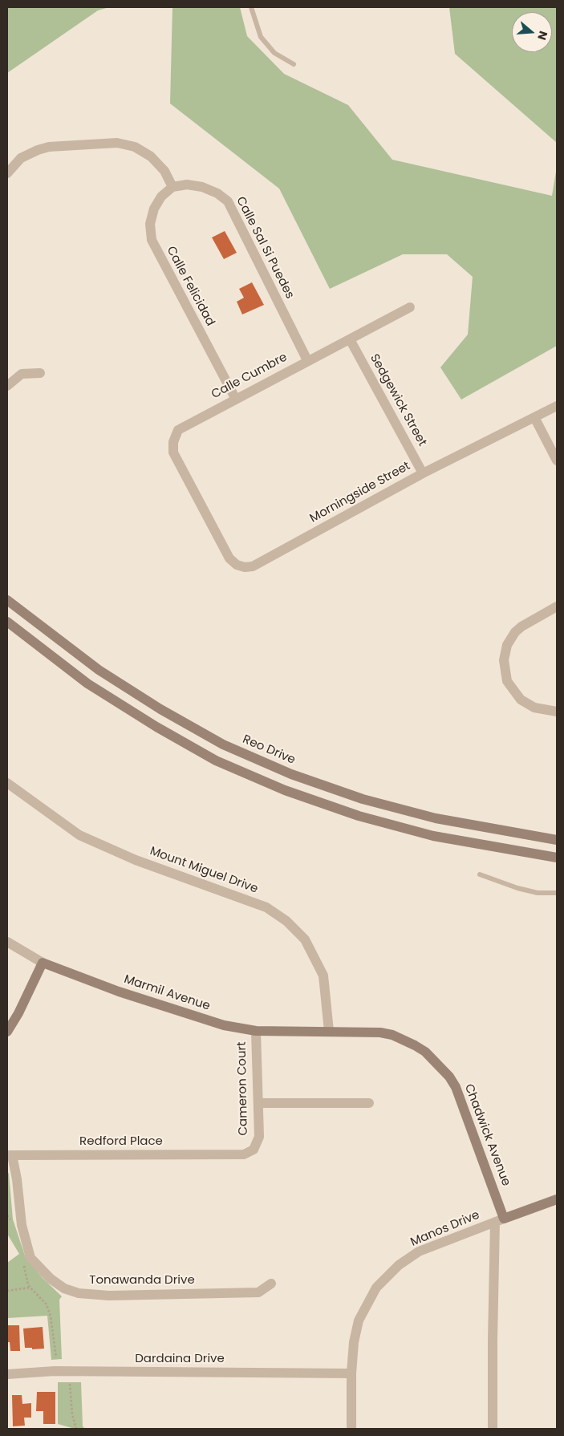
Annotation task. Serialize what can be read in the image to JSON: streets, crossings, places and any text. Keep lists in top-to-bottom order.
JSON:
{
  "streets": {
    "main road": [
      "Reo Drive",
      "Marmil Avenue",
      "Chadwick Avenue",
      "Manos Drive"
    ],
    "street": [
      "Calle Sal Si Puedes",
      "Calle Felicidad",
      "Calle Cumbre",
      "Sedgewick Street",
      "Morningside Street",
      "Mount Miguel Drive",
      "Cameron Court",
      "Redford Place",
      "Tonawanda Drive",
      "Dardaina Drive"
    ]
  },
  "crossings": [
    ["Calle Sal Si Puedes", "Calle Felicidad"],
    ["Calle Sal Si Puedes", "Calle Cumbre"],
    ["Calle Felicidad", "Calle Cumbre"],
    ["Calle Cumbre", "Sedgewick Street"],
    ["Calle Cumbre", "Morningside Street"],
    ["Sedgewick Street", "Morningside Street"],
    ["Mount Miguel Drive", "Marmil Avenue"],
    ["Mount Miguel Drive", "Chadwick Avenue"],
    ["Marmil Avenue", "Cameron Court"],
    ["Marmil Avenue", "Chadwick Avenue"],
    ["Cameron Court", "Redford Place"],
    ["Chadwick Avenue", "Manos Drive"],
    ["Redford Place", "Tonawanda Drive"],
    ["Manos Drive", "Dardaina Drive"]
  ],
  "north": "right"
}
